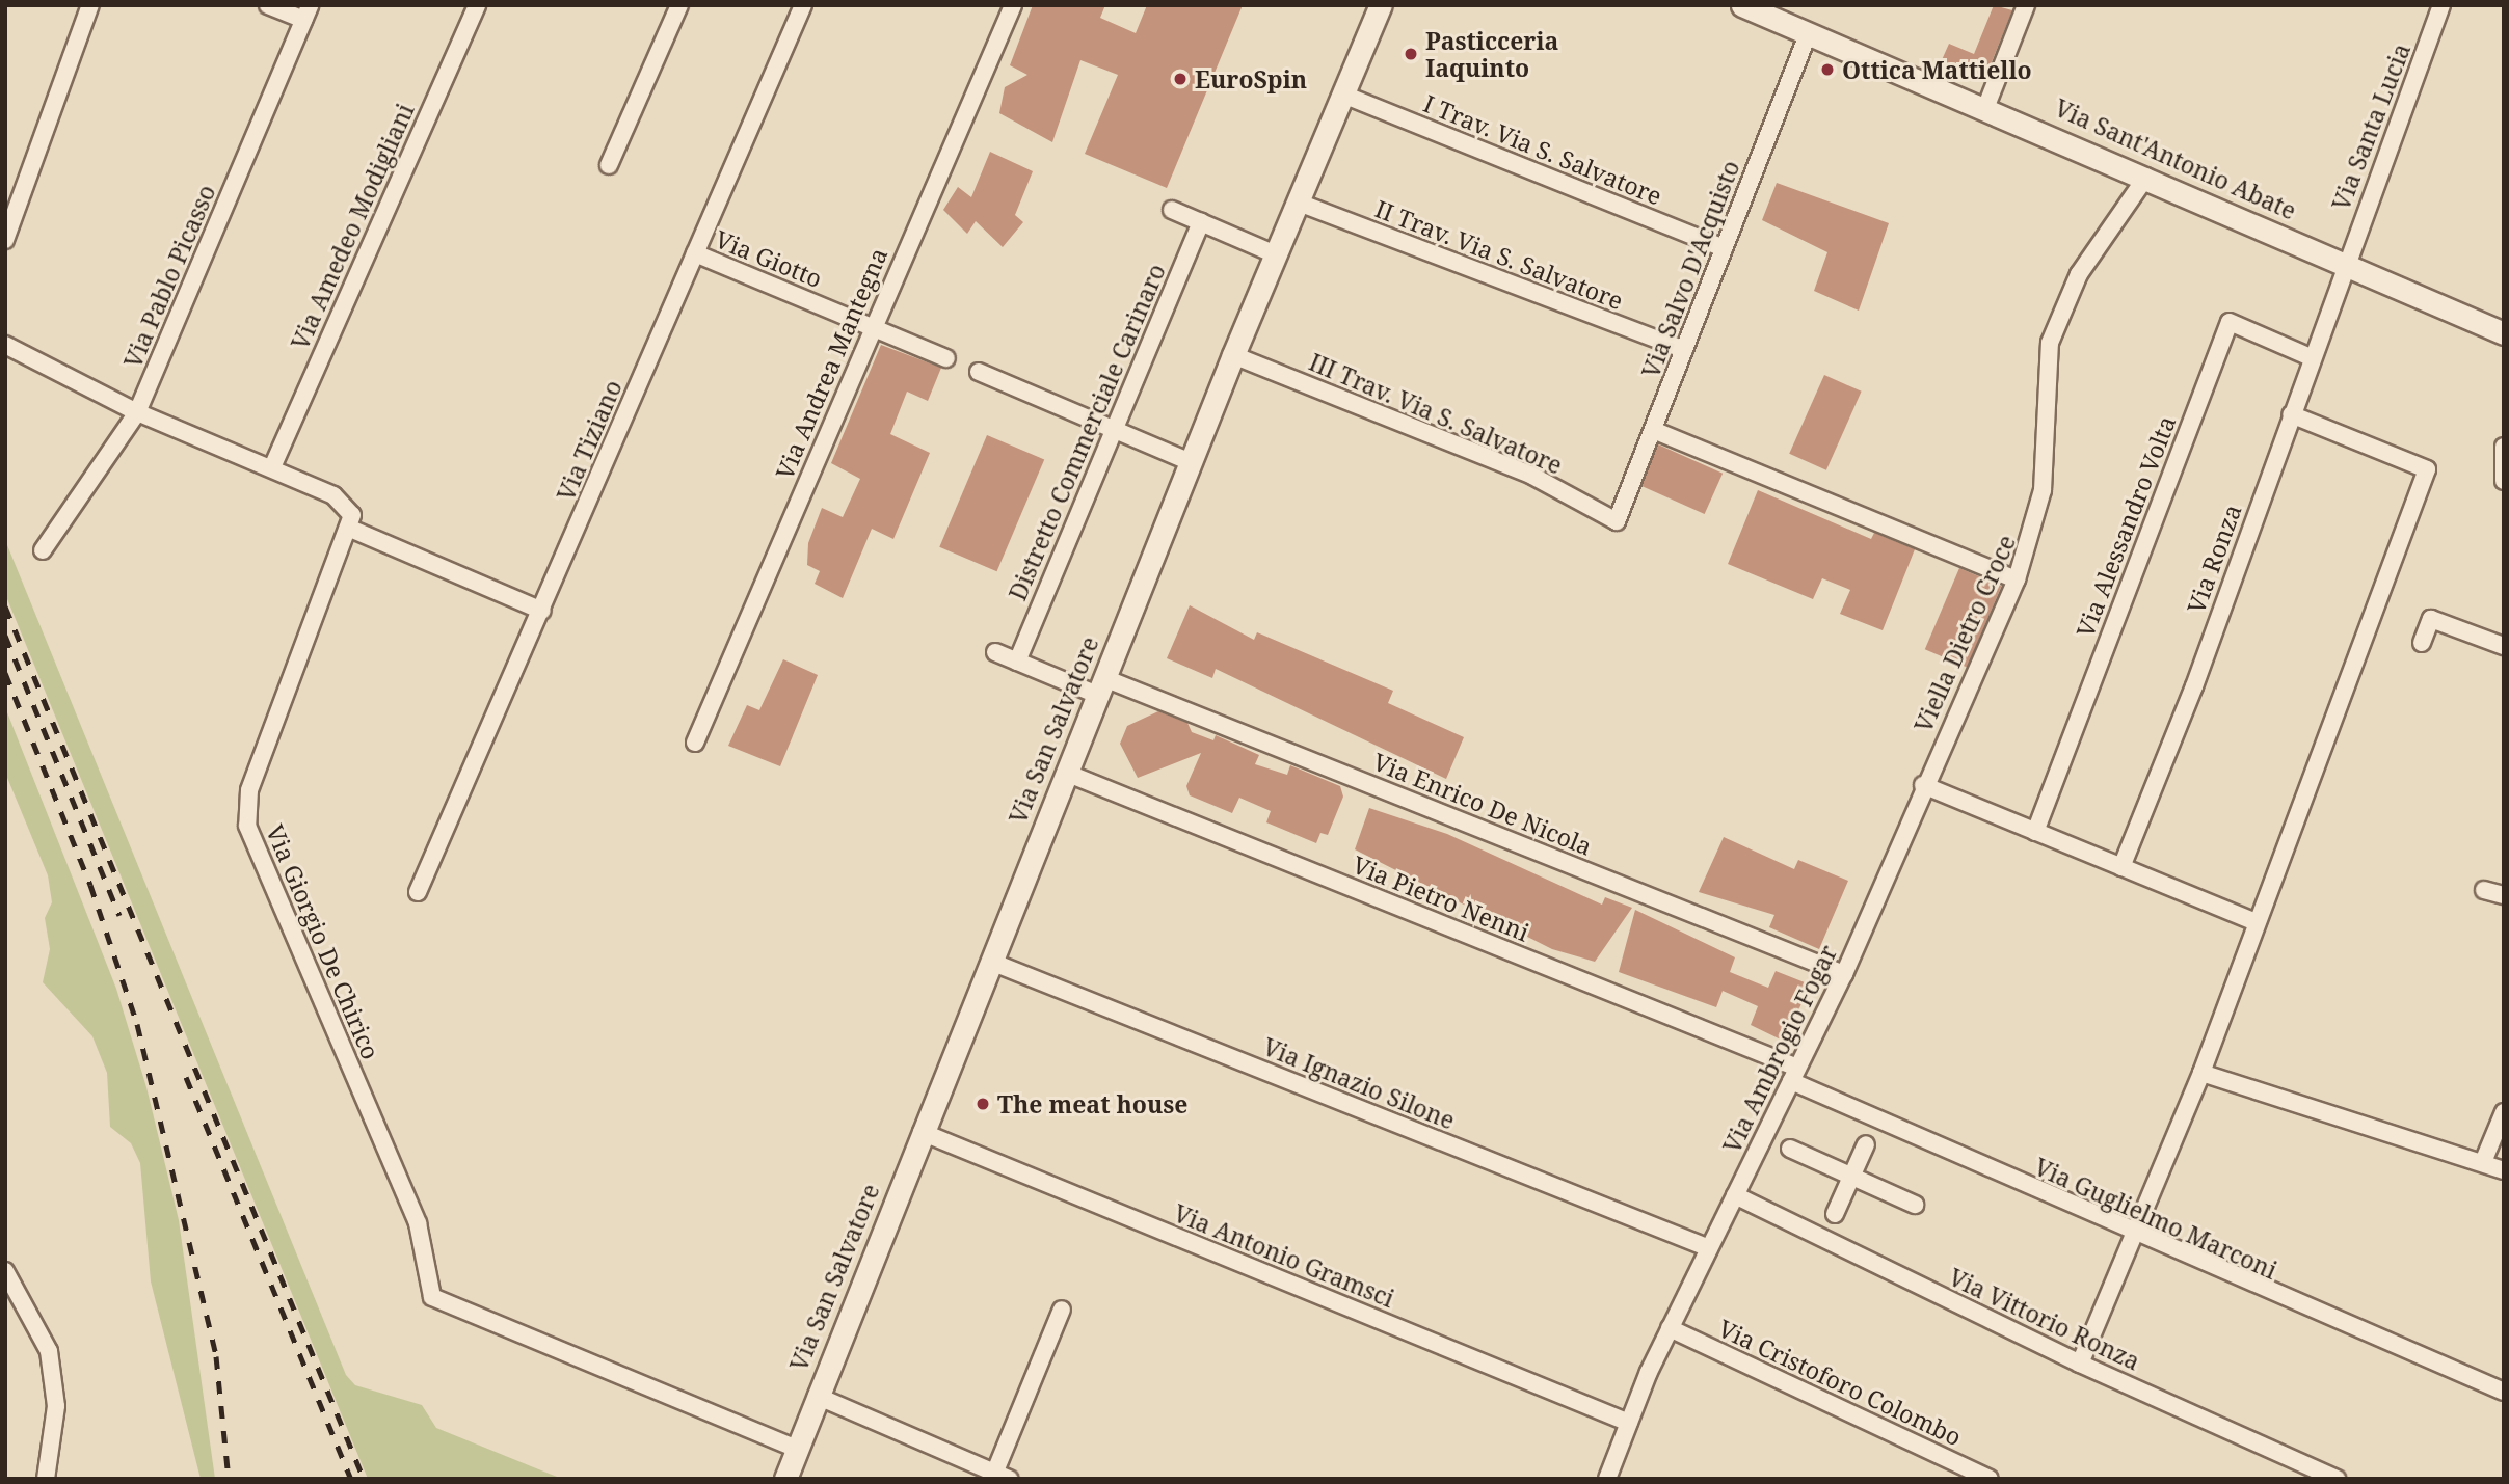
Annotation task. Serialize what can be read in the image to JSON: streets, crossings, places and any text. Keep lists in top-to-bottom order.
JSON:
{
  "streets": {
    "street": [
      "Via Santa Lucia",
      "I Trav. Via S. Salvatore",
      "Via Sant'Antonio Abate",
      "Via Amedeo Modigliani",
      "II Trav. Via S. Salvatore",
      "Via Giotto",
      "Via Salvo D'Acquisto",
      "Via Pablo Picasso",
      "Via Andrea Mantegna",
      "III Trav. Via S. Salvatore",
      "Distretto Commerciale Carinaro",
      "Via Tiziano",
      "Via Alessandro Volta",
      "Via Ronza",
      "Viella Dietro Croce",
      "Via San Salvatore",
      "Via Enrico De Nicola",
      "Via Pietro Nenni",
      "Via Giorgio De Chirico",
      "Via Ambrogio Fogar",
      "Via Ignazio Silone",
      "Via Guglielmo Marconi",
      "Via Antonio Gramsci",
      "Via Vittorio Ronza",
      "Via Cristoforo Colombo"
    ]
  },
  "crossings": [
    ["Via Santa Lucia", "Via Sant'Antonio Abate"],
    ["Via Santa Lucia", "Via Ronza"],
    ["I Trav. Via S. Salvatore", "Via Salvo D'Acquisto"],
    ["I Trav. Via S. Salvatore", "Via San Salvatore"],
    ["Via Sant'Antonio Abate", "Via Salvo D'Acquisto"],
    ["Via Sant'Antonio Abate", "Via Ronza"],
    ["Via Sant'Antonio Abate", "Viella Dietro Croce"],
    ["II Trav. Via S. Salvatore", "Via Salvo D'Acquisto"],
    ["II Trav. Via S. Salvatore", "Via San Salvatore"],
    ["Via Giotto", "Via Andrea Mantegna"],
    ["Via Giotto", "Via Tiziano"],
    ["Via Salvo D'Acquisto", "III Trav. Via S. Salvatore"],
    ["III Trav. Via S. Salvatore", "Via San Salvatore"],
    ["Distretto Commerciale Carinaro", "Via Enrico De Nicola"],
    ["Via Alessandro Volta", "Via Ronza"],
    ["Viella Dietro Croce", "Via Ambrogio Fogar"],
    ["Via San Salvatore", "Via Enrico De Nicola"],
    ["Via San Salvatore", "Via Pietro Nenni"],
    ["Via San Salvatore", "Via Giorgio De Chirico"],
    ["Via San Salvatore", "Via Ignazio Silone"],
    ["Via San Salvatore", "Via Antonio Gramsci"],
    ["Via Enrico De Nicola", "Via Ambrogio Fogar"],
    ["Via Pietro Nenni", "Via Ambrogio Fogar"],
    ["Via Pietro Nenni", "Via Guglielmo Marconi"],
    ["Via Ambrogio Fogar", "Via Ignazio Silone"],
    ["Via Ambrogio Fogar", "Via Guglielmo Marconi"],
    ["Via Ambrogio Fogar", "Via Antonio Gramsci"],
    ["Via Ambrogio Fogar", "Via Vittorio Ronza"],
    ["Via Ambrogio Fogar", "Via Cristoforo Colombo"]
  ],
  "places": [
    "Pasticceria Iaquinto",
    "Ottica Mattiello",
    "EuroSpin",
    "The meat house"
  ]
}
